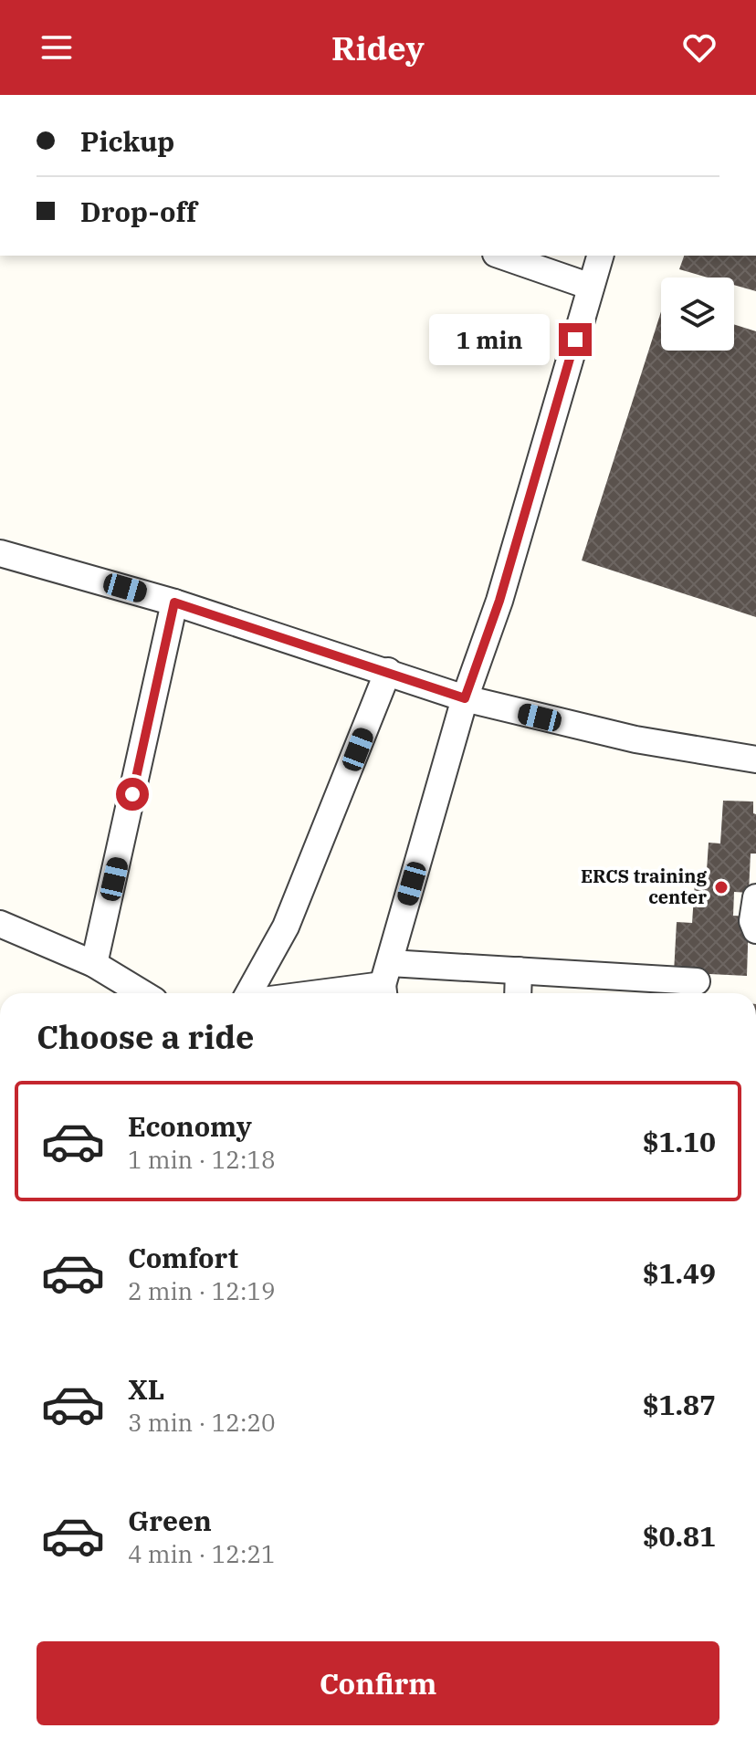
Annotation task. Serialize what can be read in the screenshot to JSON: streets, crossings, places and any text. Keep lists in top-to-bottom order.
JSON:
{
  "places": ["ERCS training center"],
  "page": {
    "header": "Ridey",
    "banner": ["Pickup", "Drop-off"],
    "bubble": "1 min",
    "heading": "Choose a ride",
    "list": [
      {
        "name": "Economy",
        "note": "1 min · 12:18",
        "value": "$1.10"
      },
      {
        "name": "Comfort",
        "note": "2 min · 12:19",
        "value": "$1.49"
      },
      {
        "name": "XL",
        "note": "3 min · 12:20",
        "value": "$1.87"
      },
      {
        "name": "Green",
        "note": "4 min · 12:21",
        "value": "$0.81"
      }
    ],
    "buttons": "Confirm"
  }
}
